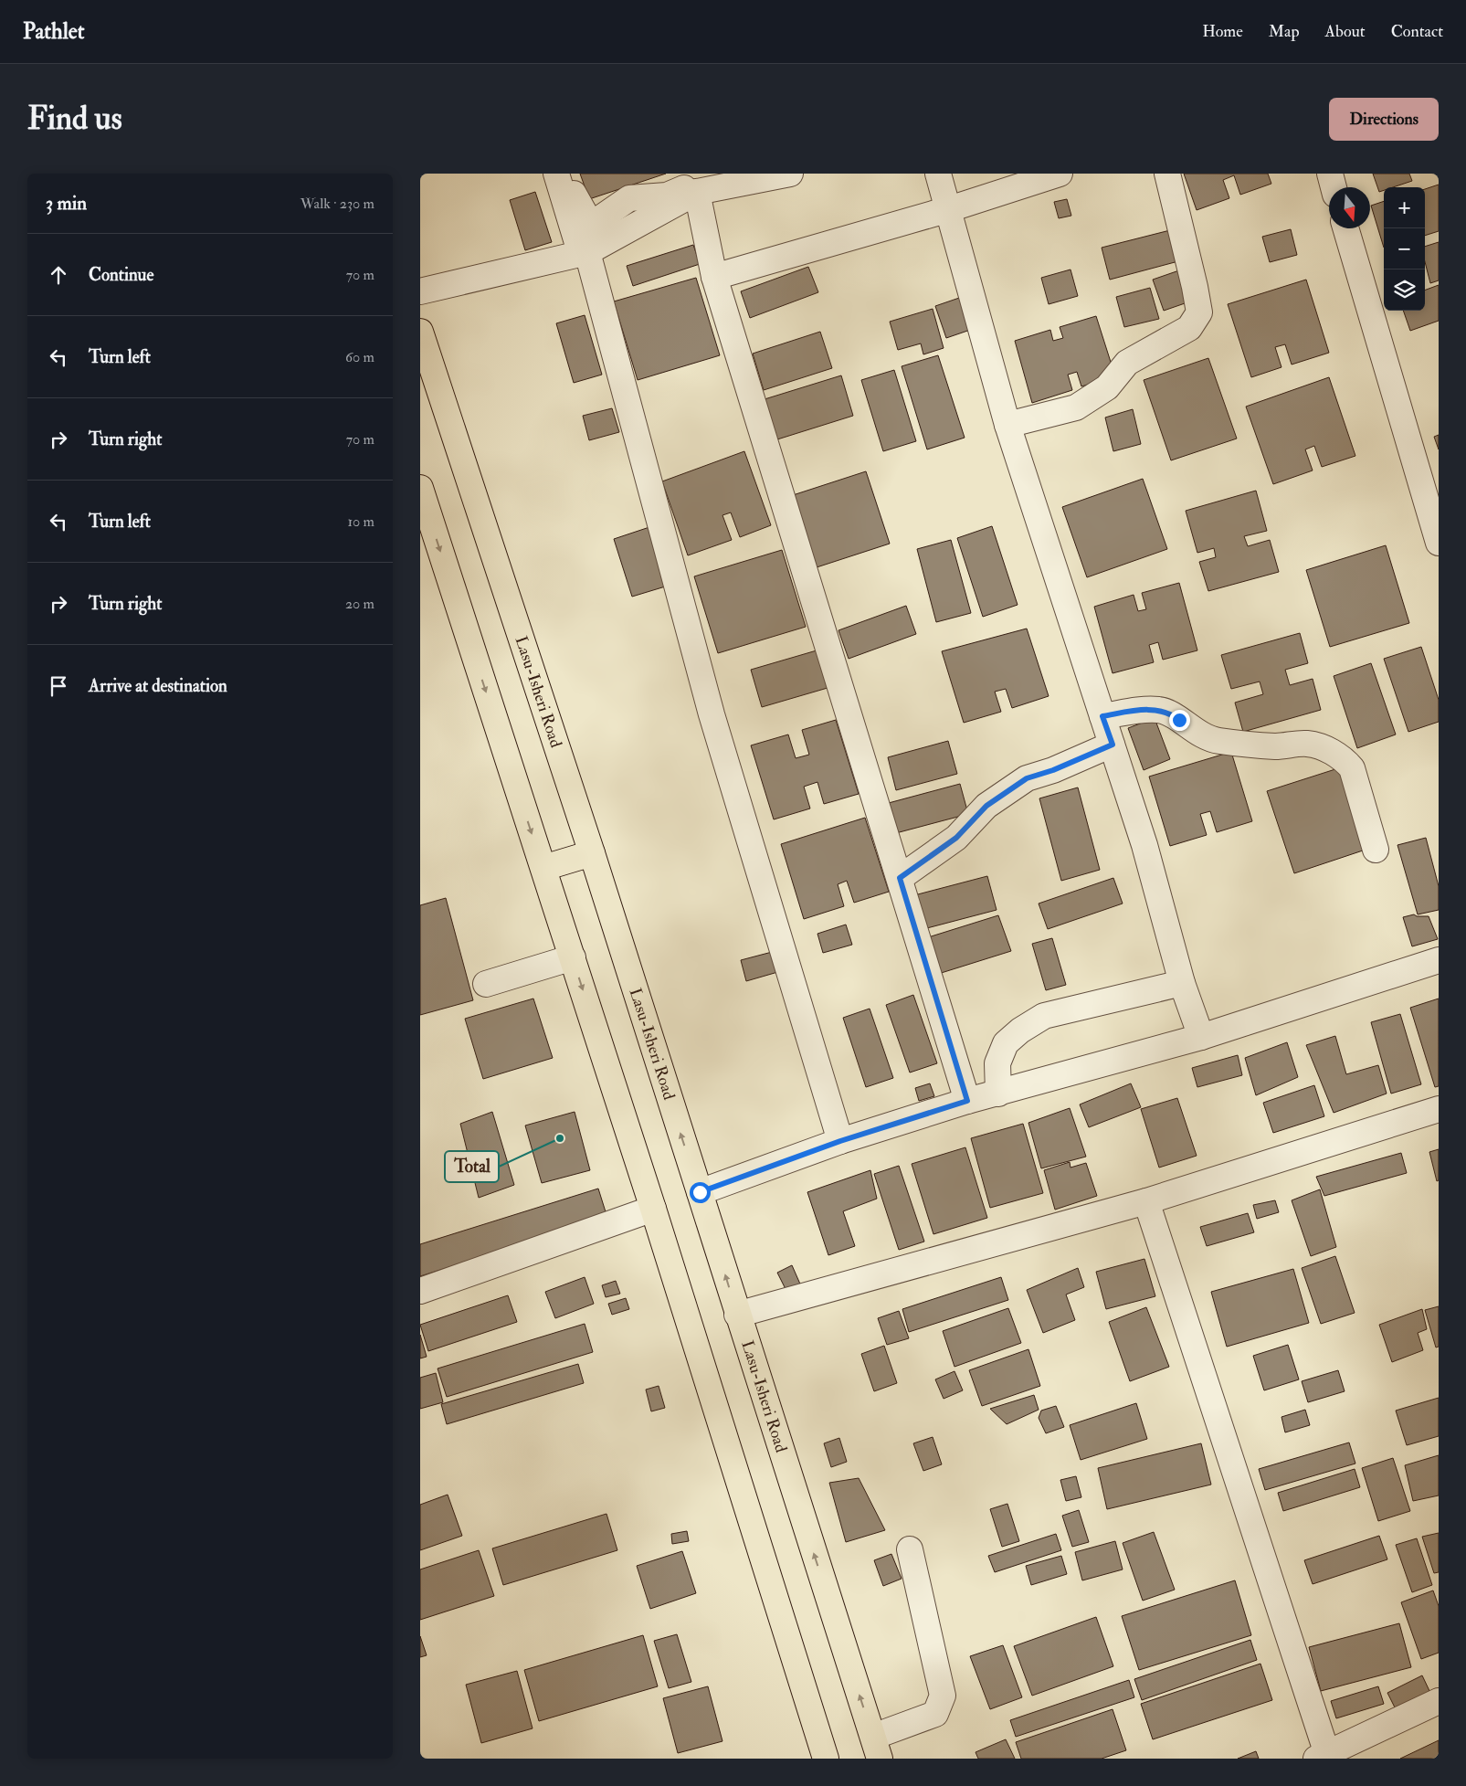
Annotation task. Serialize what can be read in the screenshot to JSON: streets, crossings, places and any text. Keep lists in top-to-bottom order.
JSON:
{
  "streets": {
    "main road": ["Lasu-Isheri Road"]
  },
  "places": ["Total"],
  "north": "bottom",
  "page": {
    "header": "Pathlet",
    "nav": [
      "Home",
      "Map",
      "About",
      "Contact"
    ],
    "buttons": "Directions",
    "title": "Find us",
    "heading": ["3 min", "Walk · 230 m"],
    "map_buttons": ["+", "−"],
    "list": [
      ["Continue", "70 m"],
      ["Turn left", "60 m"],
      ["Turn right", "70 m"],
      ["Turn left", "10 m"],
      ["Turn right", "20 m"],
      "Arrive at destination"
    ]
  }
}
